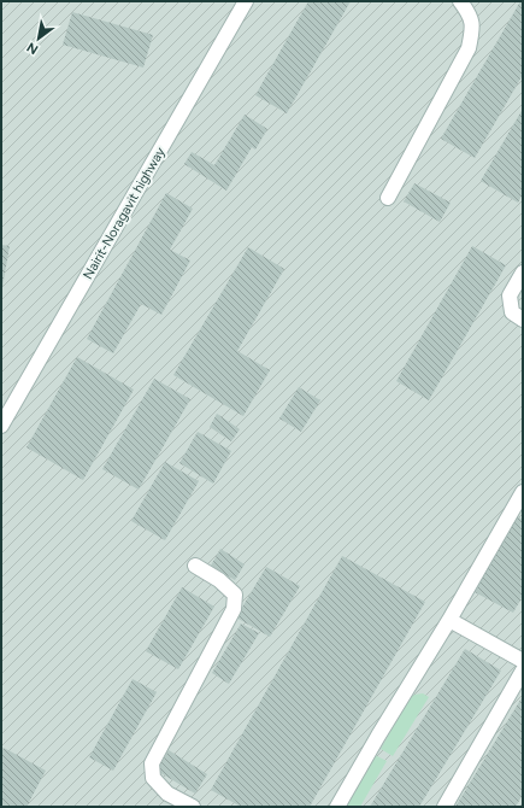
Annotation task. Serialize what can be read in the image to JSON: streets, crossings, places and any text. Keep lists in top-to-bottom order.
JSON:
{
  "streets": {
    "street": ["Nairit-Noragavit highway"]
  },
  "north": "bottom left"
}
